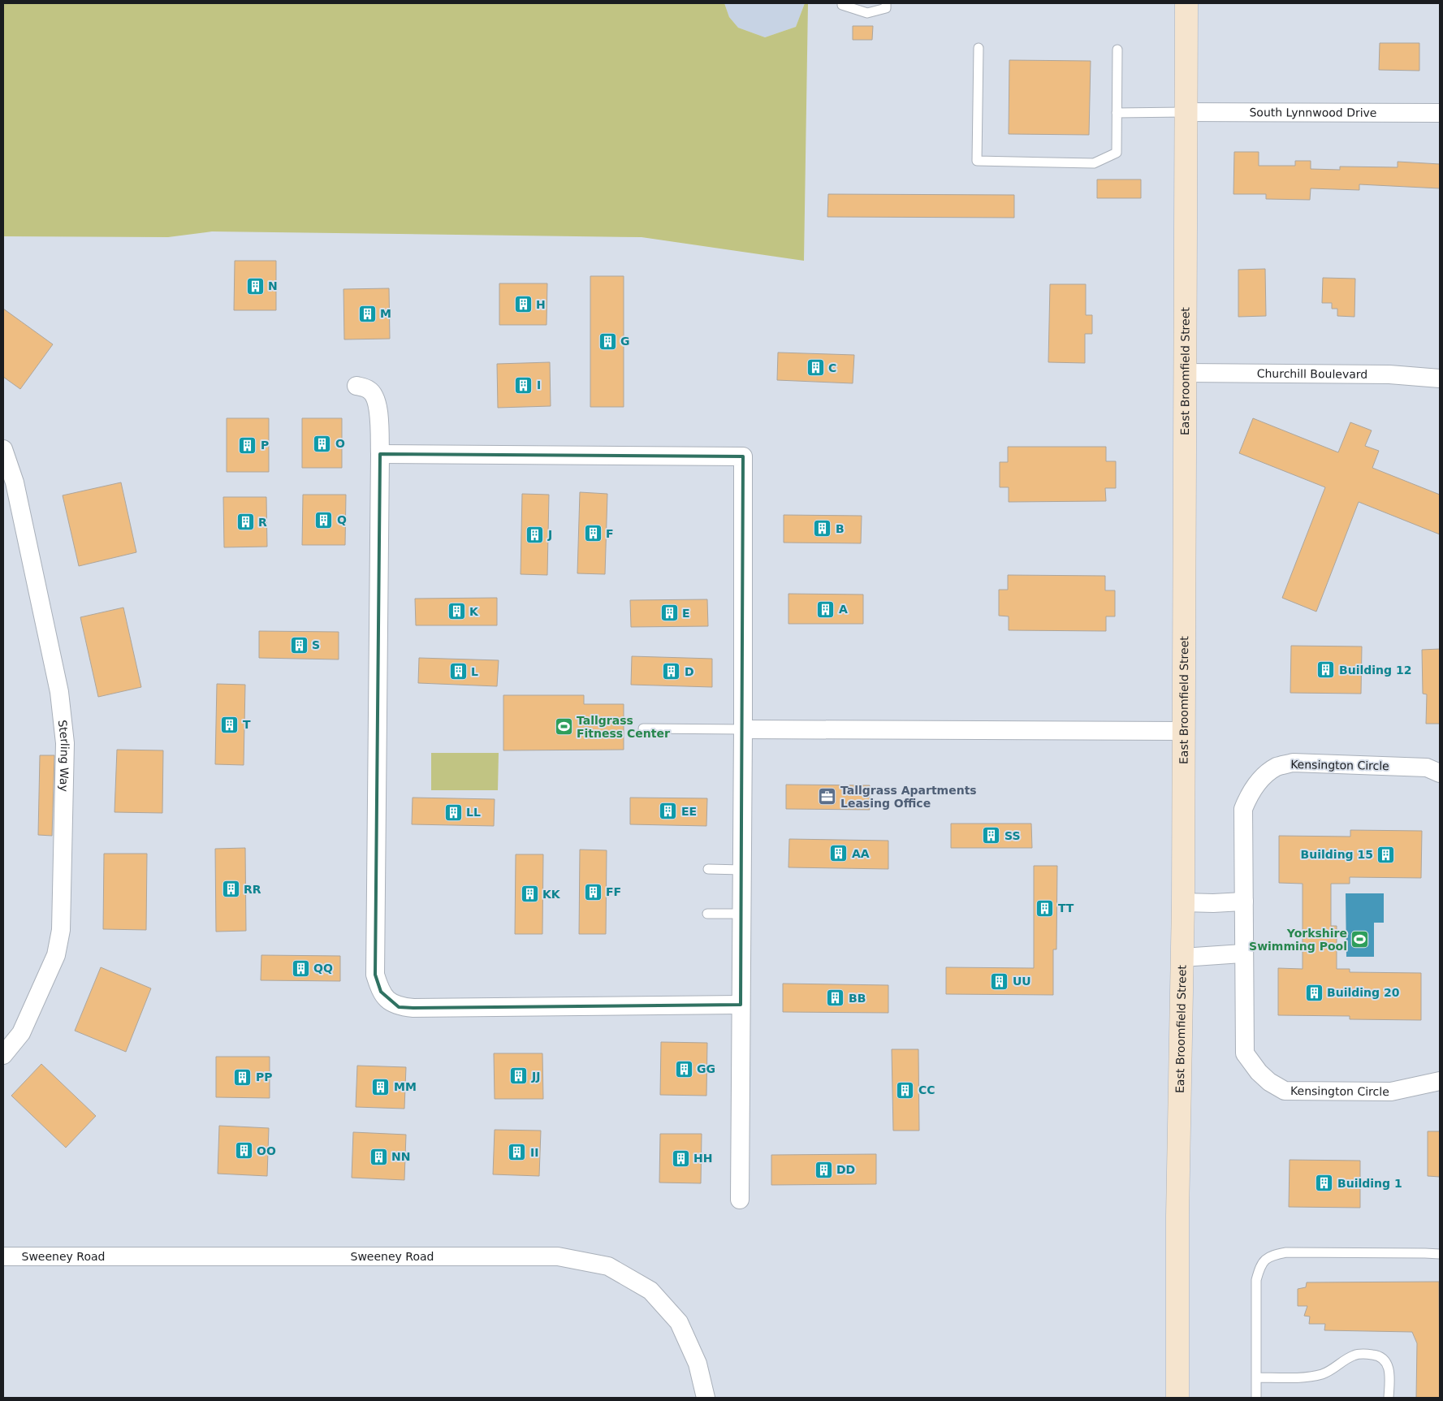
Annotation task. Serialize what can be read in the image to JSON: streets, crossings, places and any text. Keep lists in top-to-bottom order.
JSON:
{
  "streets": {
    "main road": ["East Broomfield Street"],
    "street": [
      "South Lynnwood Drive",
      "Churchill Boulevard",
      "Sterling Way",
      "Kensington Circle",
      "Sweeney Road"
    ]
  },
  "crossings": [
    ["South Lynnwood Drive", "East Broomfield Street"],
    ["East Broomfield Street", "Churchill Boulevard"]
  ],
  "places": {
    "building": [
      "N",
      "H",
      "M",
      "G",
      "C",
      "I",
      "O",
      "P",
      "Q",
      "R",
      "B",
      "F",
      "J",
      "A",
      "K",
      "E",
      "S",
      "Building 12",
      "L",
      "D",
      "T",
      "EE",
      "LL",
      "SS",
      "AA",
      "Building 15",
      "RR",
      "FF",
      "KK",
      "TT",
      "QQ",
      "UU",
      "Building 20",
      "BB",
      "GG",
      "JJ",
      "PP",
      "MM",
      "CC",
      "OO",
      "II",
      "NN",
      "HH",
      "DD",
      "Building 1"
    ],
    "sports": ["Tallgrass Fitness Center", "Yorkshire Swimming Pool"],
    "office": ["Tallgrass Apartments Leasing Office"]
  }
}
